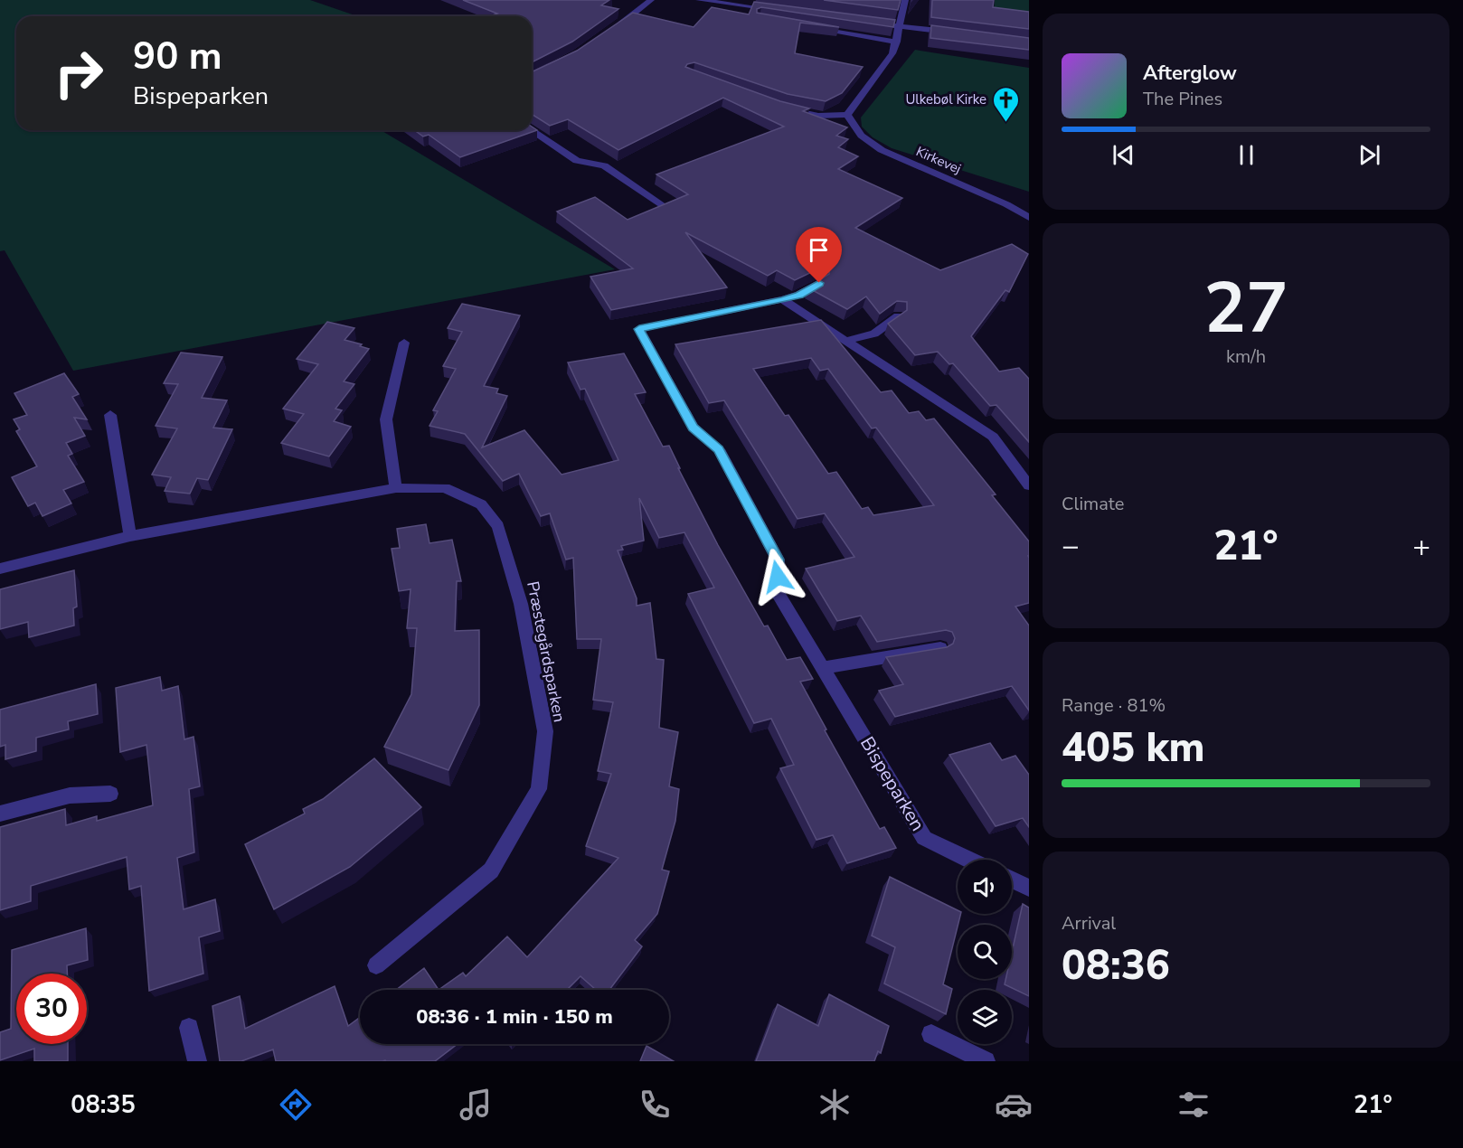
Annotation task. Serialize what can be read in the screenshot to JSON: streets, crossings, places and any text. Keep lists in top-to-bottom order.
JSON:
{
  "streets": {
    "street": ["Kirkevej", "Præstegårdsparken", "Bispeparken"]
  },
  "places": {
    "church": ["Ulkebøl Kirke"]
  },
  "page": {
    "turn": ["90 m", "Bispeparken"],
    "song": ["Afterglow", "The Pines"],
    "tile": [
      ["27", "km/h"],
      "Climate",
      ["Range · 81%", "405 km"],
      ["Arrival", "08:36"]
    ],
    "heat": ["−", "21°", "+"],
    "limit": "30",
    "trip": "08:36 · 1 min · 150 m",
    "tabs": ["08:35", "21°"]
  }
}
